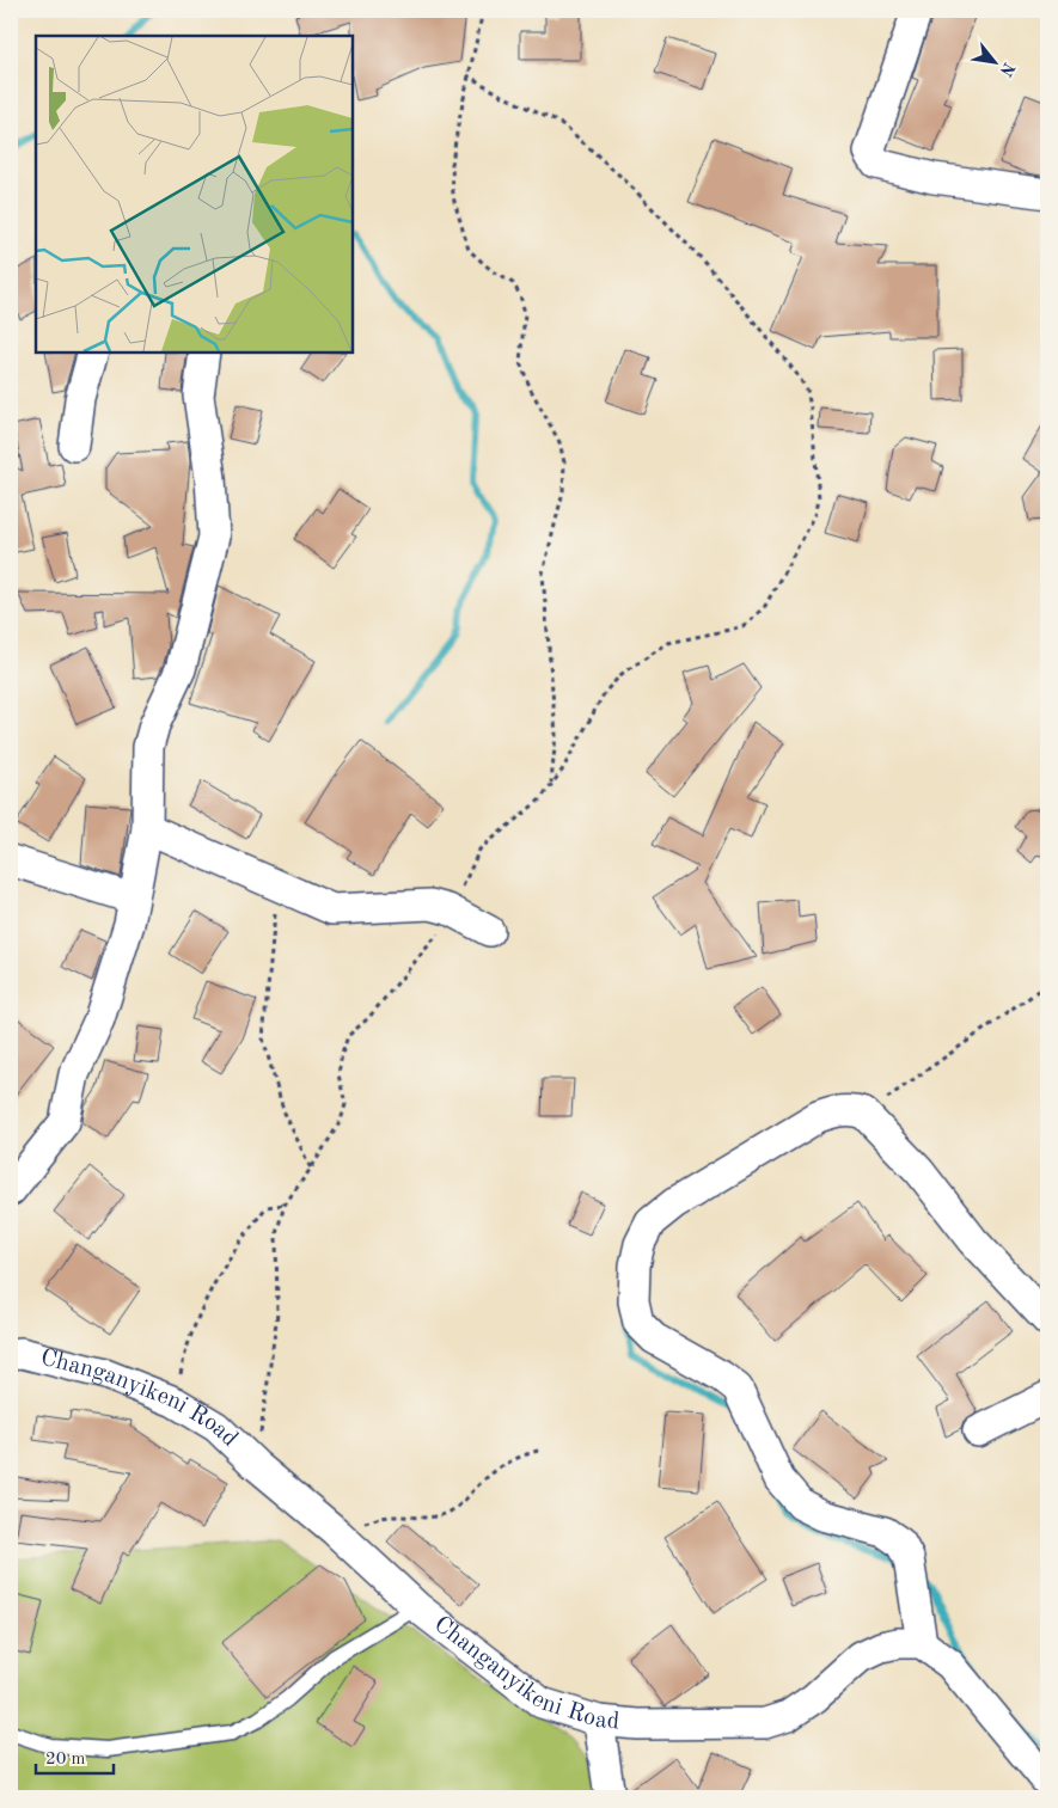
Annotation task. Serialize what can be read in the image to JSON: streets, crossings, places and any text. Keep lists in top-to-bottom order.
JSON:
{
  "streets": {
    "street": ["Changanyikeni Road"]
  },
  "scale_bar": "20 m",
  "north": "bottom right"
}
